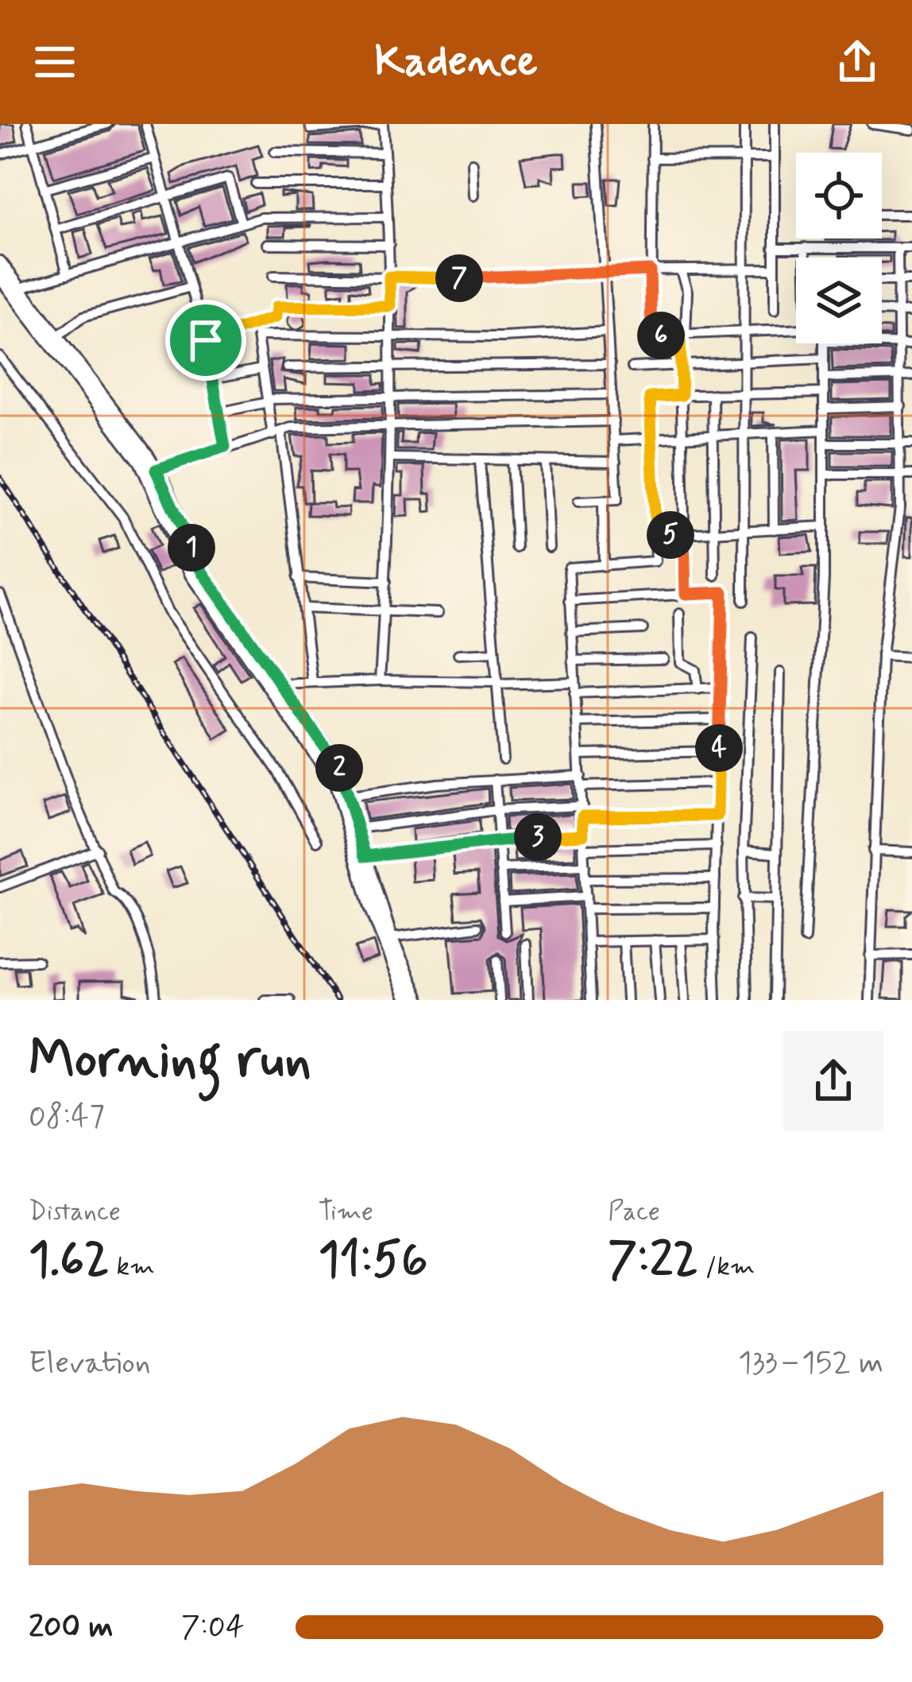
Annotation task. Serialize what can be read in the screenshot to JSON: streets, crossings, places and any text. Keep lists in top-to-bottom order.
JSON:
{
  "page": {
    "header": "Kadence",
    "pins": [
      "7",
      "6",
      "5",
      "1",
      "4",
      "2",
      "3"
    ],
    "heading": ["Morning run", "08:47"],
    "stats": [
      ["Distance", "1.62 km"],
      ["Time", "11:56"],
      ["Pace", "7:22 /km"]
    ],
    "chart": ["Elevation", "133–152 m"],
    "list": [
      {
        "name": "200 m",
        "note": "7:04"
      }
    ]
  }
}
